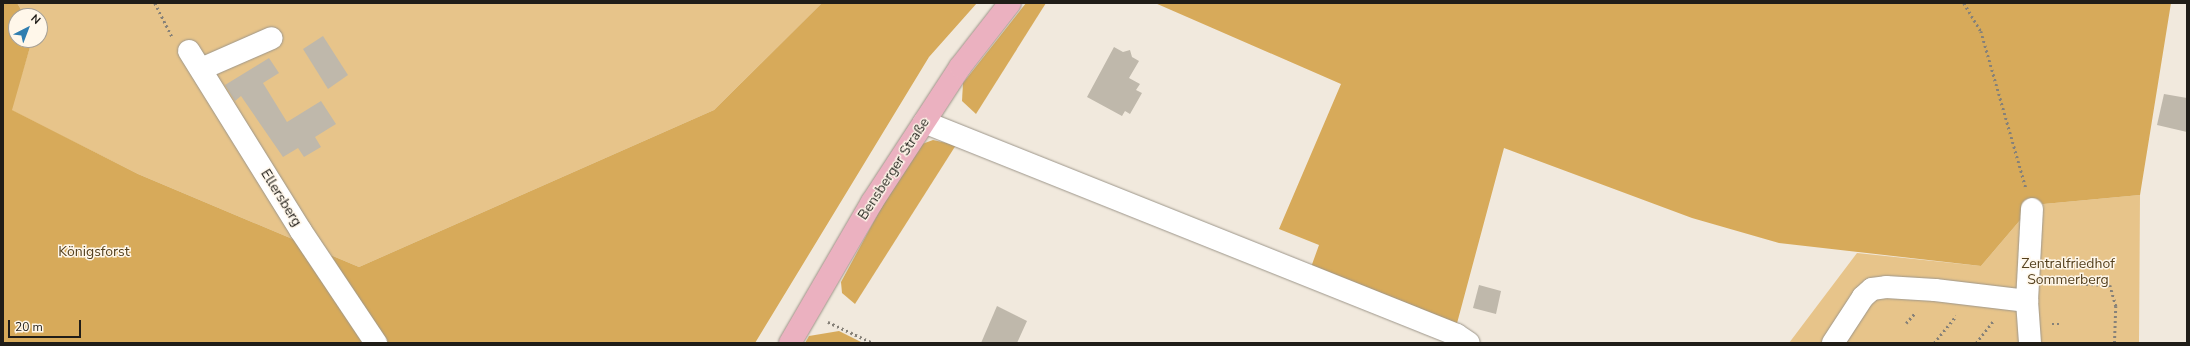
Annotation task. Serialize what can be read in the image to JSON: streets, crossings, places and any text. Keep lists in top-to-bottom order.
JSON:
{
  "streets": {
    "main road": ["Bensberger Straße"],
    "street": ["Ellersberg"]
  },
  "parks": ["Königsforst", "Zentralfriedhof Sommerberg"],
  "scale_bar": "20 m",
  "north": "top right"
}
